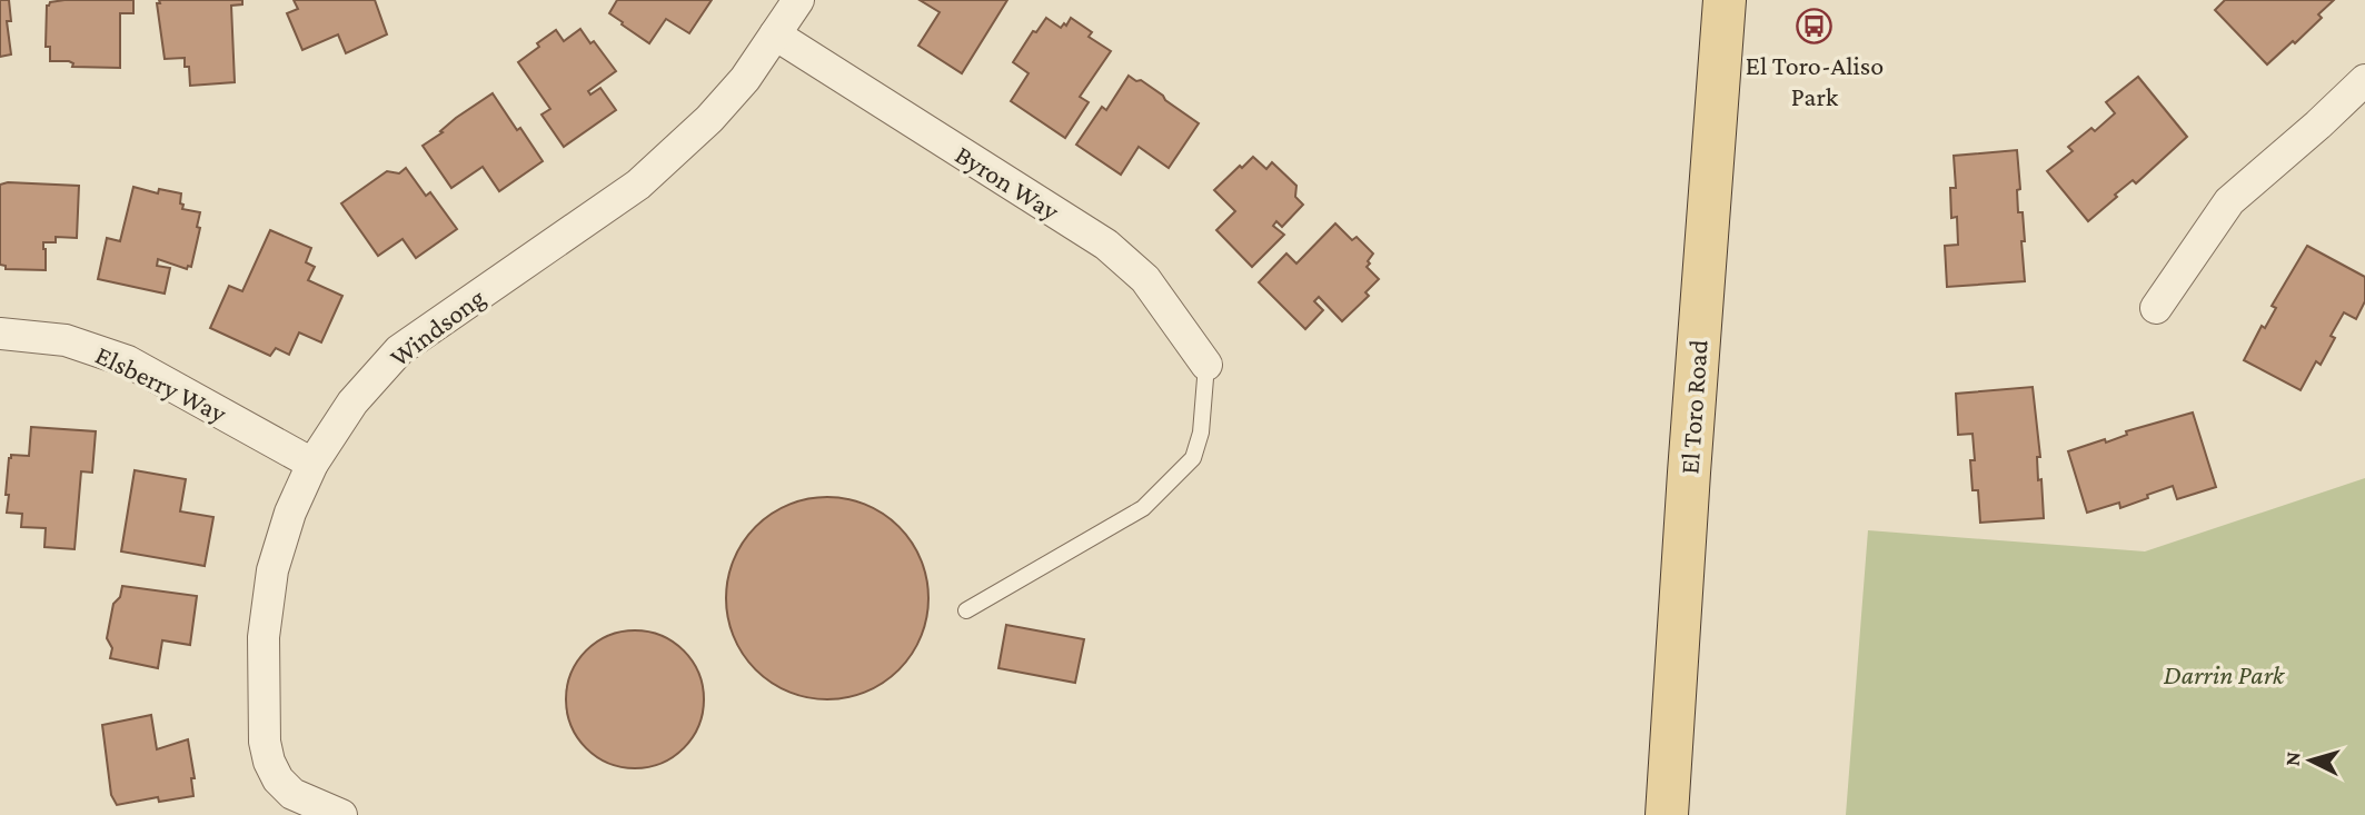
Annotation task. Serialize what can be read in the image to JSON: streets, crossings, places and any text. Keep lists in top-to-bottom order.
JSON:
{
  "streets": {
    "main road": ["El Toro Road"],
    "street": ["Byron Way", "Windsong", "Elsberry Way"]
  },
  "crossings": [
    ["Byron Way", "Windsong"],
    ["Windsong", "Elsberry Way"]
  ],
  "parks": ["Darrin Park"],
  "places": {
    "bus stop": ["El Toro-Aliso Park"]
  },
  "north": "left"
}
